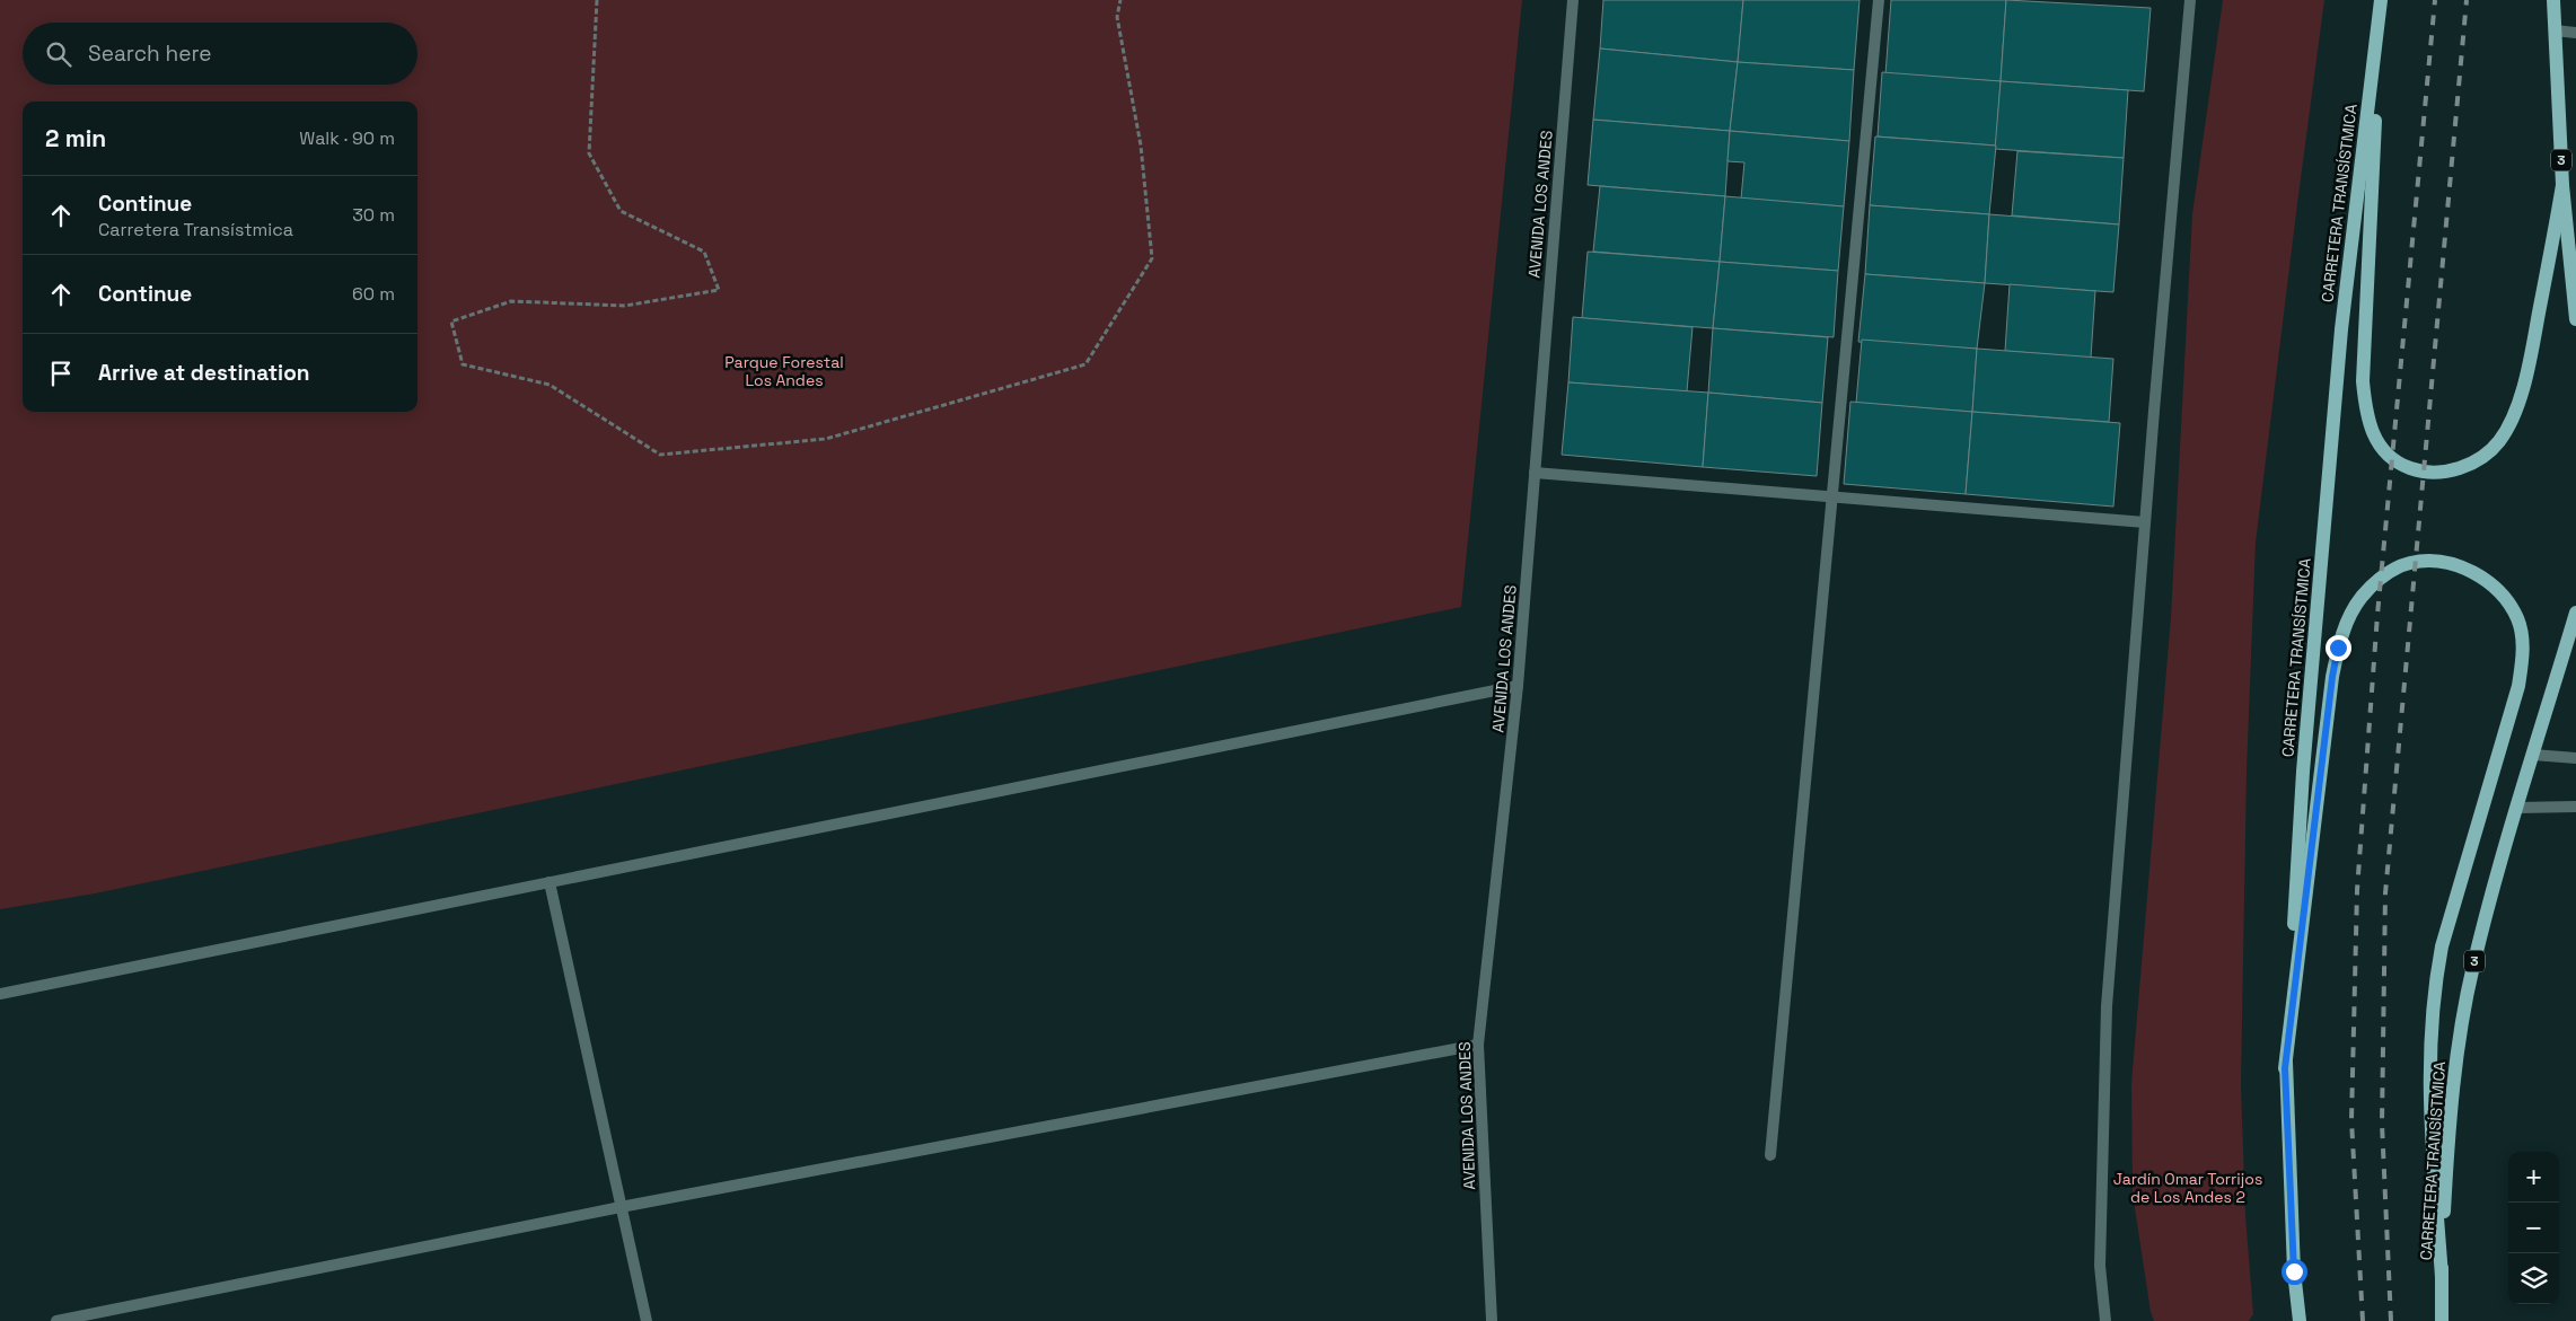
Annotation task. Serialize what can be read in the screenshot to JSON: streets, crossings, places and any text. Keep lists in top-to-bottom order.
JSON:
{
  "streets": {
    "main road": ["3", "CARRETERA TRANSÍSTMICA"],
    "street": ["AVENIDA LOS ANDES"]
  },
  "parks": ["Parque Forestal Los Andes", "Jardín Omar Torrijos de Los Andes 2"],
  "page": {
    "search": "Search here",
    "heading": ["2 min", "Walk · 90 m"],
    "list": [
      ["Continue", "Carretera Transístmica", "30 m"],
      ["Continue", "60 m"],
      "Arrive at destination"
    ],
    "map_buttons": ["+", "−"]
  }
}
